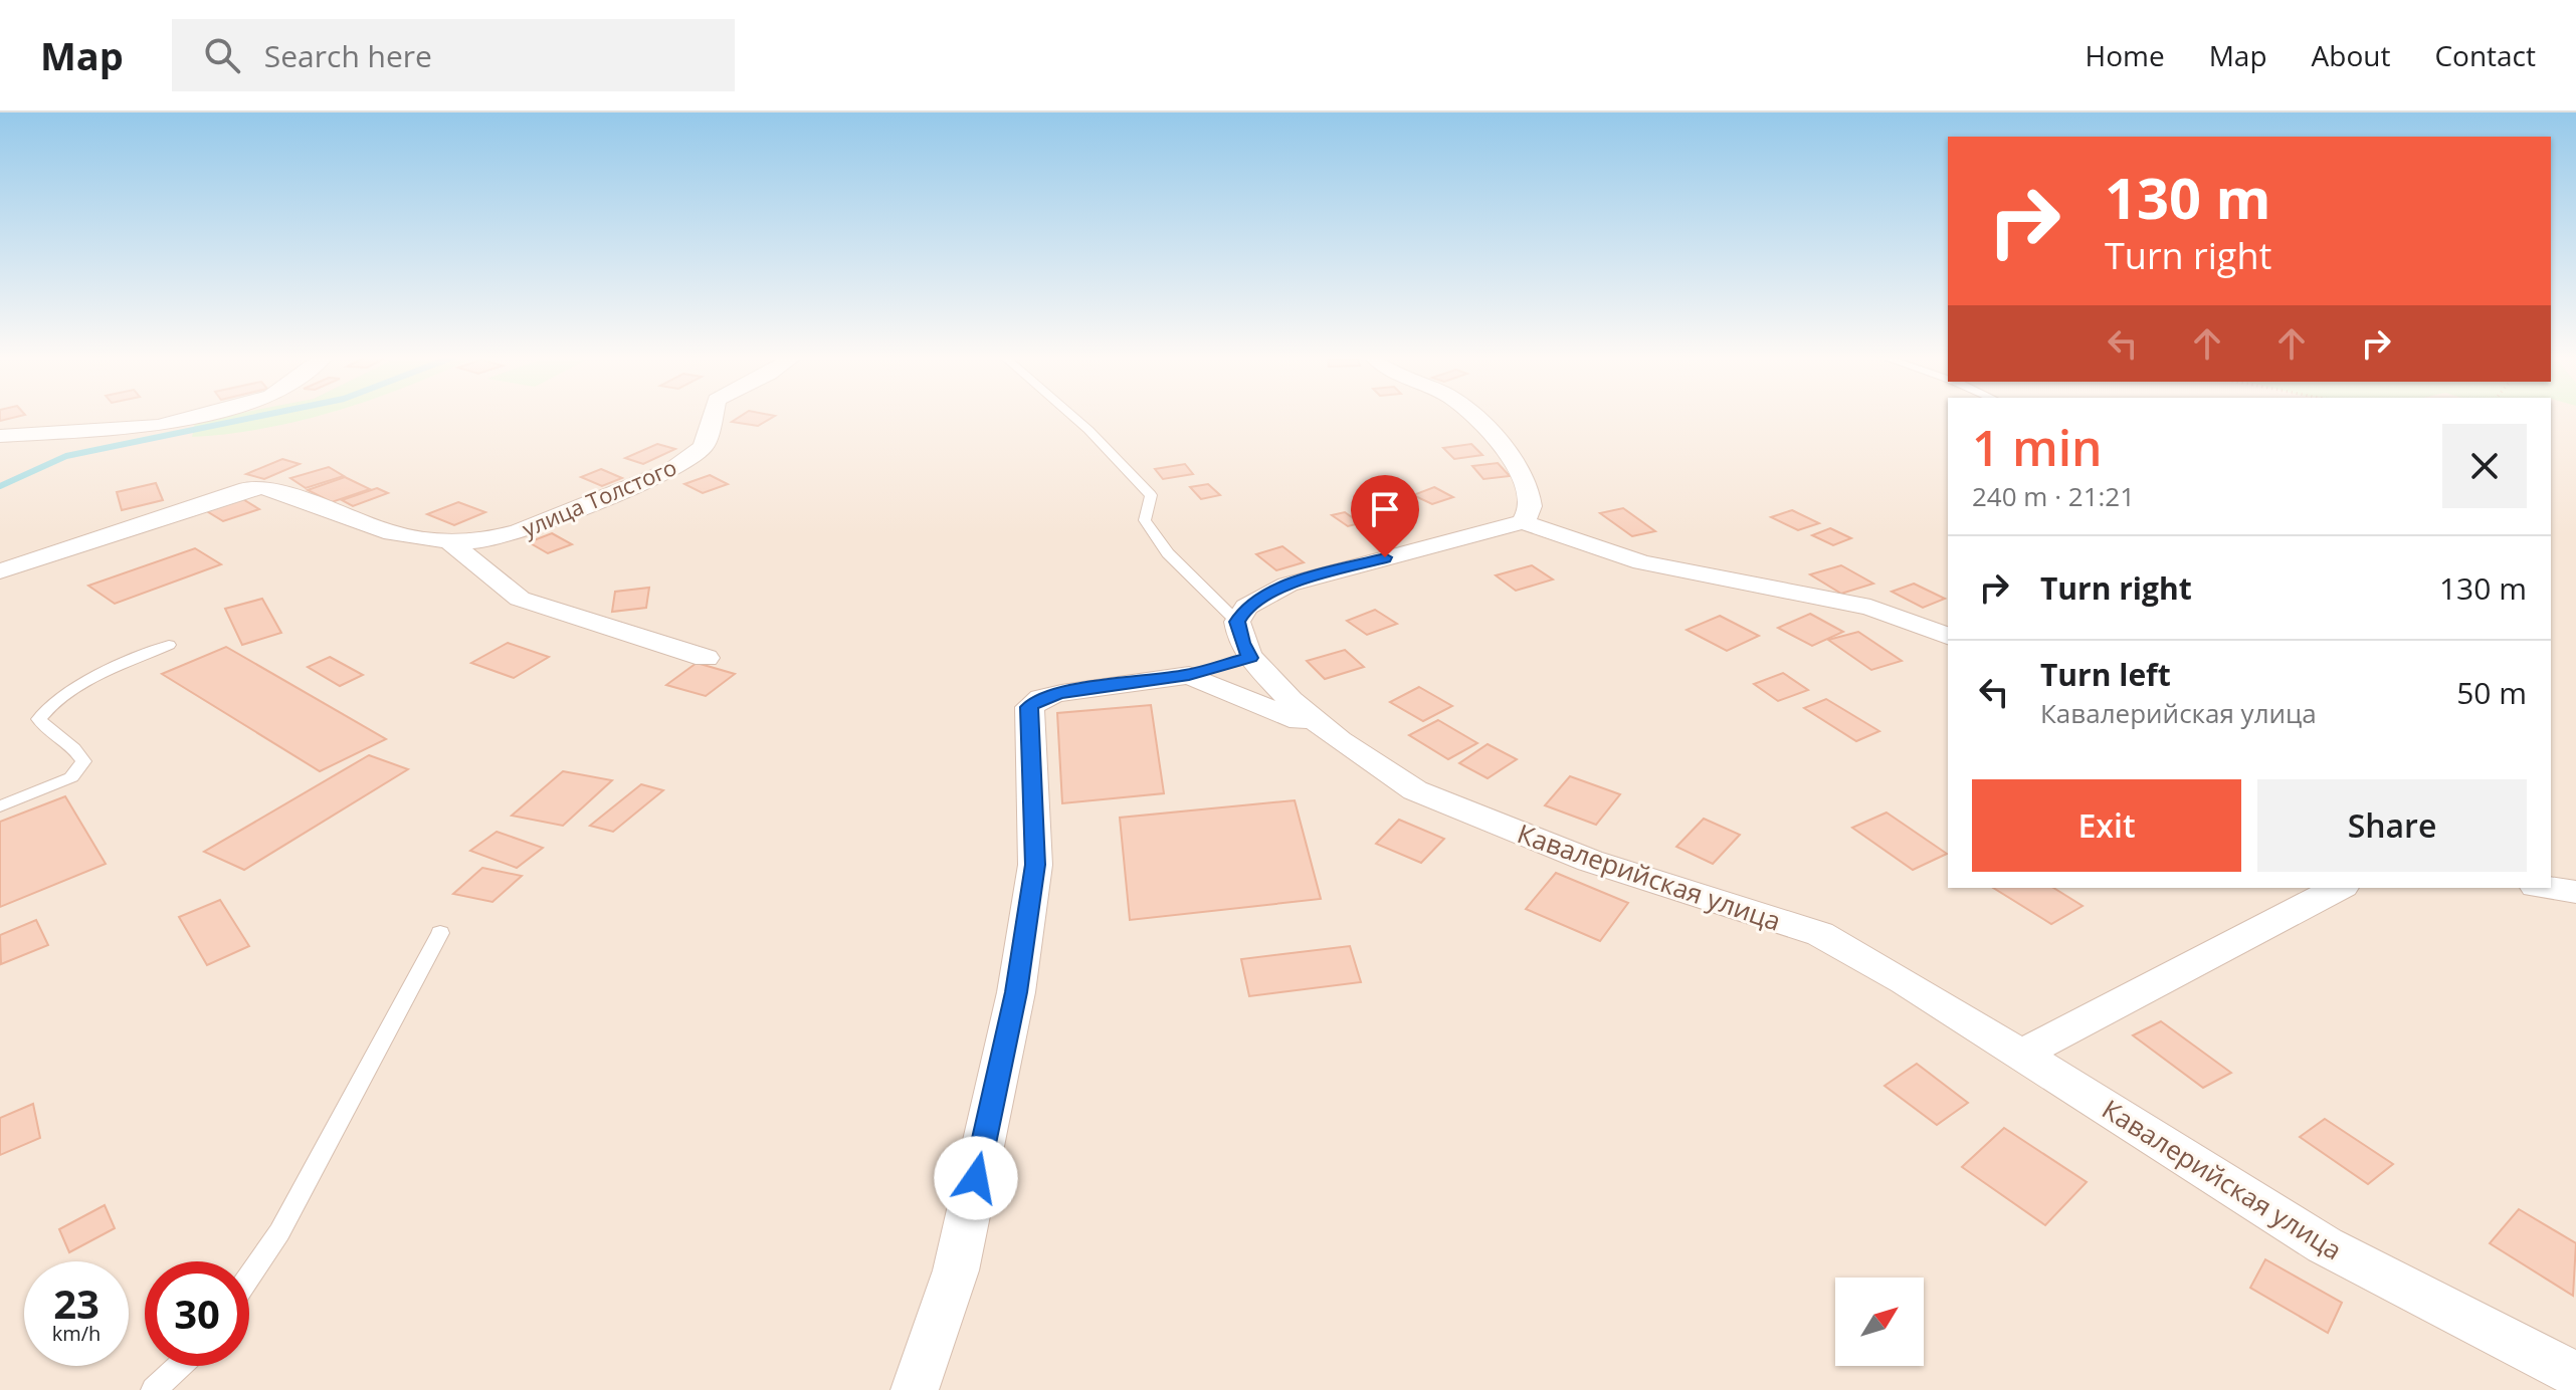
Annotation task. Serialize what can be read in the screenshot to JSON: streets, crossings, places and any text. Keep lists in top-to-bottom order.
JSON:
{
  "streets": {
    "street": ["улица Толстого", "Кавалерийская улица"]
  },
  "north": "top right",
  "page": {
    "header": "Map",
    "search": "Search here",
    "nav": [
      "Home",
      "Map",
      "About",
      "Contact"
    ],
    "turn": ["130 m", "Turn right"],
    "heading": ["1 min", "240 m · 21:21"],
    "list": [
      {
        "name": "Turn right",
        "value": "130 m"
      },
      {
        "name": "Turn left",
        "note": "Кавалерийская улица",
        "value": "50 m"
      }
    ],
    "buttons": ["Exit", "Share"],
    "speed": "23 km/h",
    "limit": "30"
  }
}
